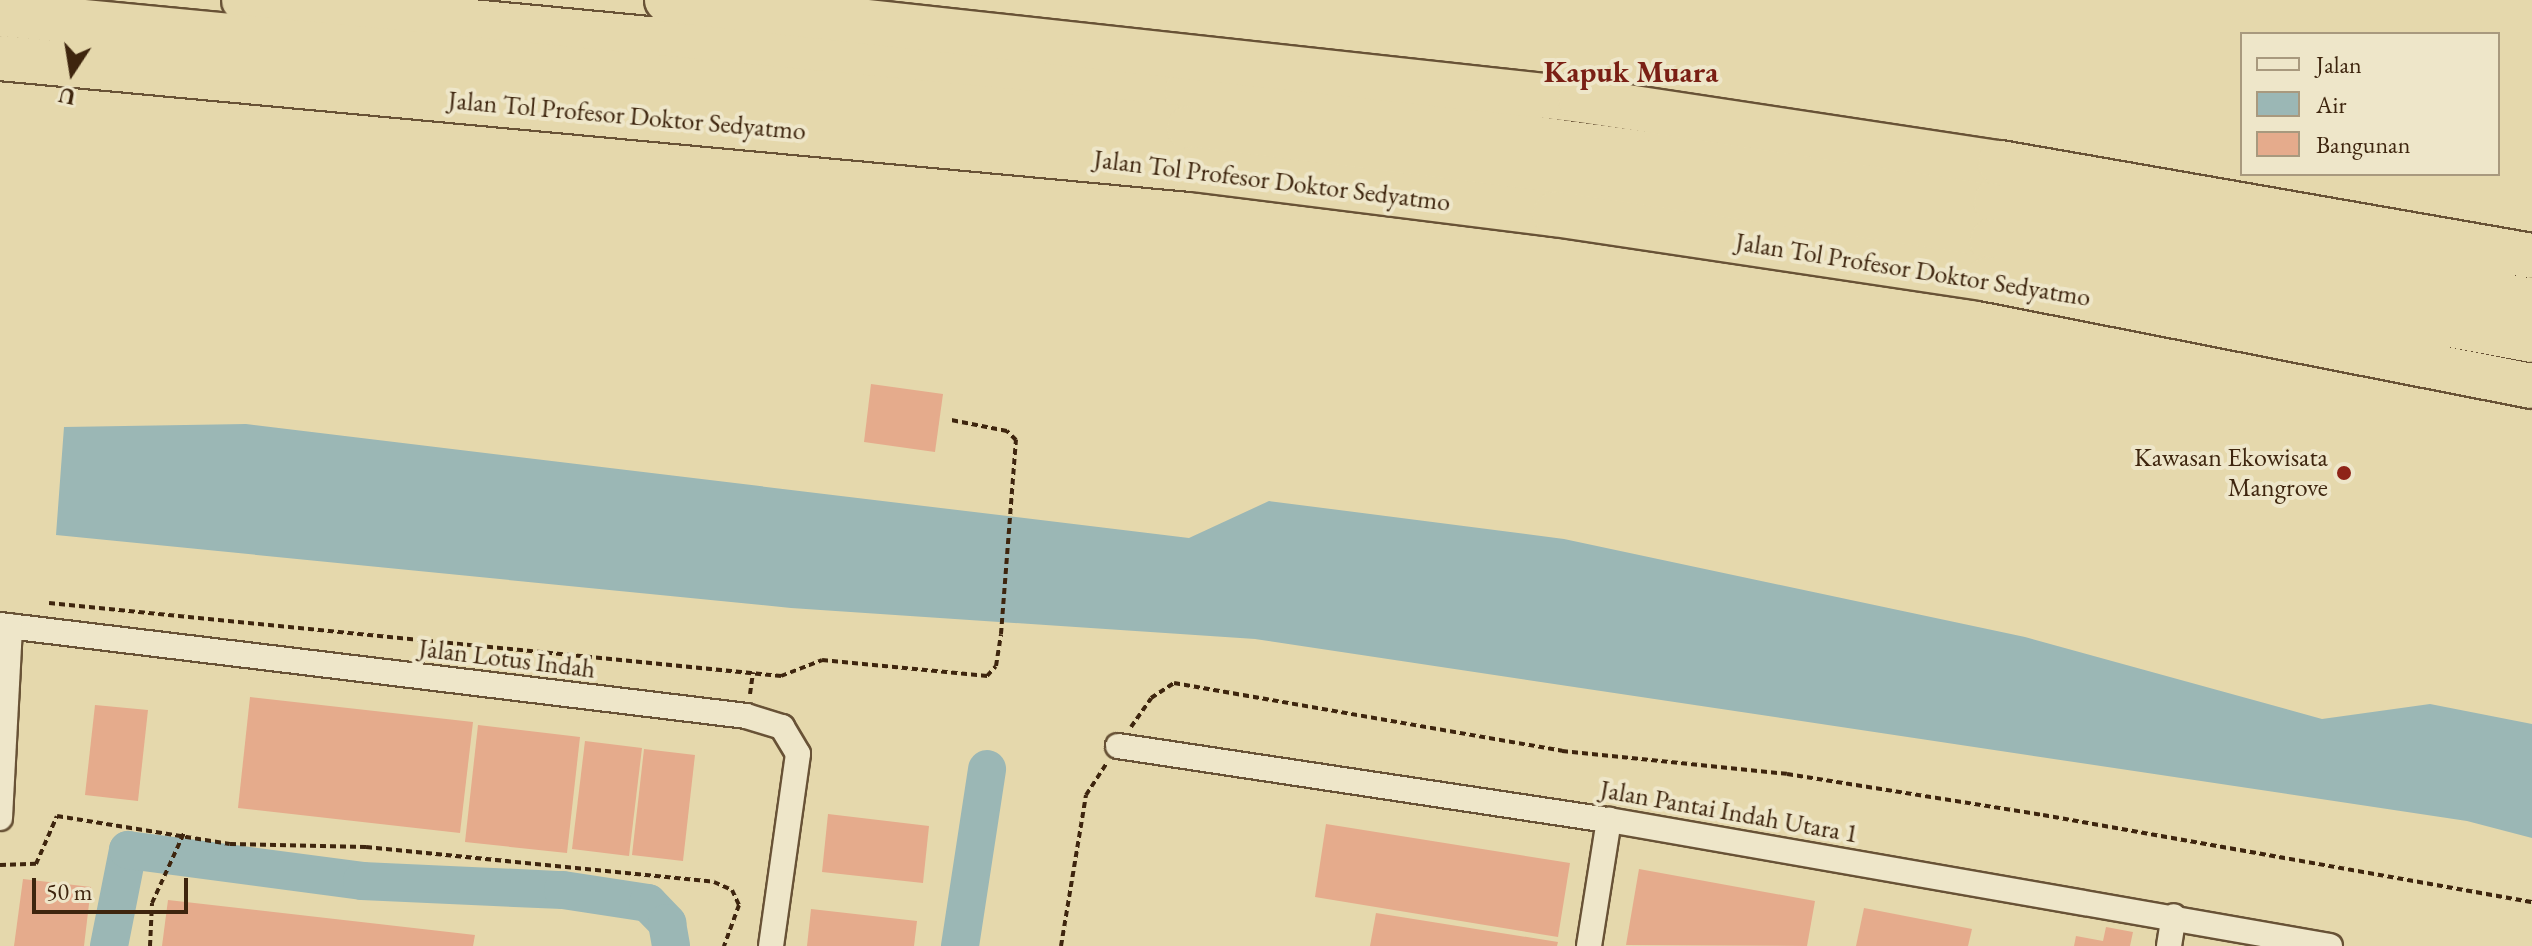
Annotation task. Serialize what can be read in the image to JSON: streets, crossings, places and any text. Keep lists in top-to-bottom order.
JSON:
{
  "streets": {
    "highway": ["Jalan Tol Profesor Doktor Sedyatmo"],
    "street": ["Jalan Lotus Indah", "Jalan Pantai Indah Utara 1"]
  },
  "districts": ["Kapuk Muara"],
  "places": ["Kawasan Ekowisata Mangrove"],
  "legend": ["Jalan", "Air", "Bangunan"],
  "scale_bar": "50 m",
  "north": "bottom"
}
